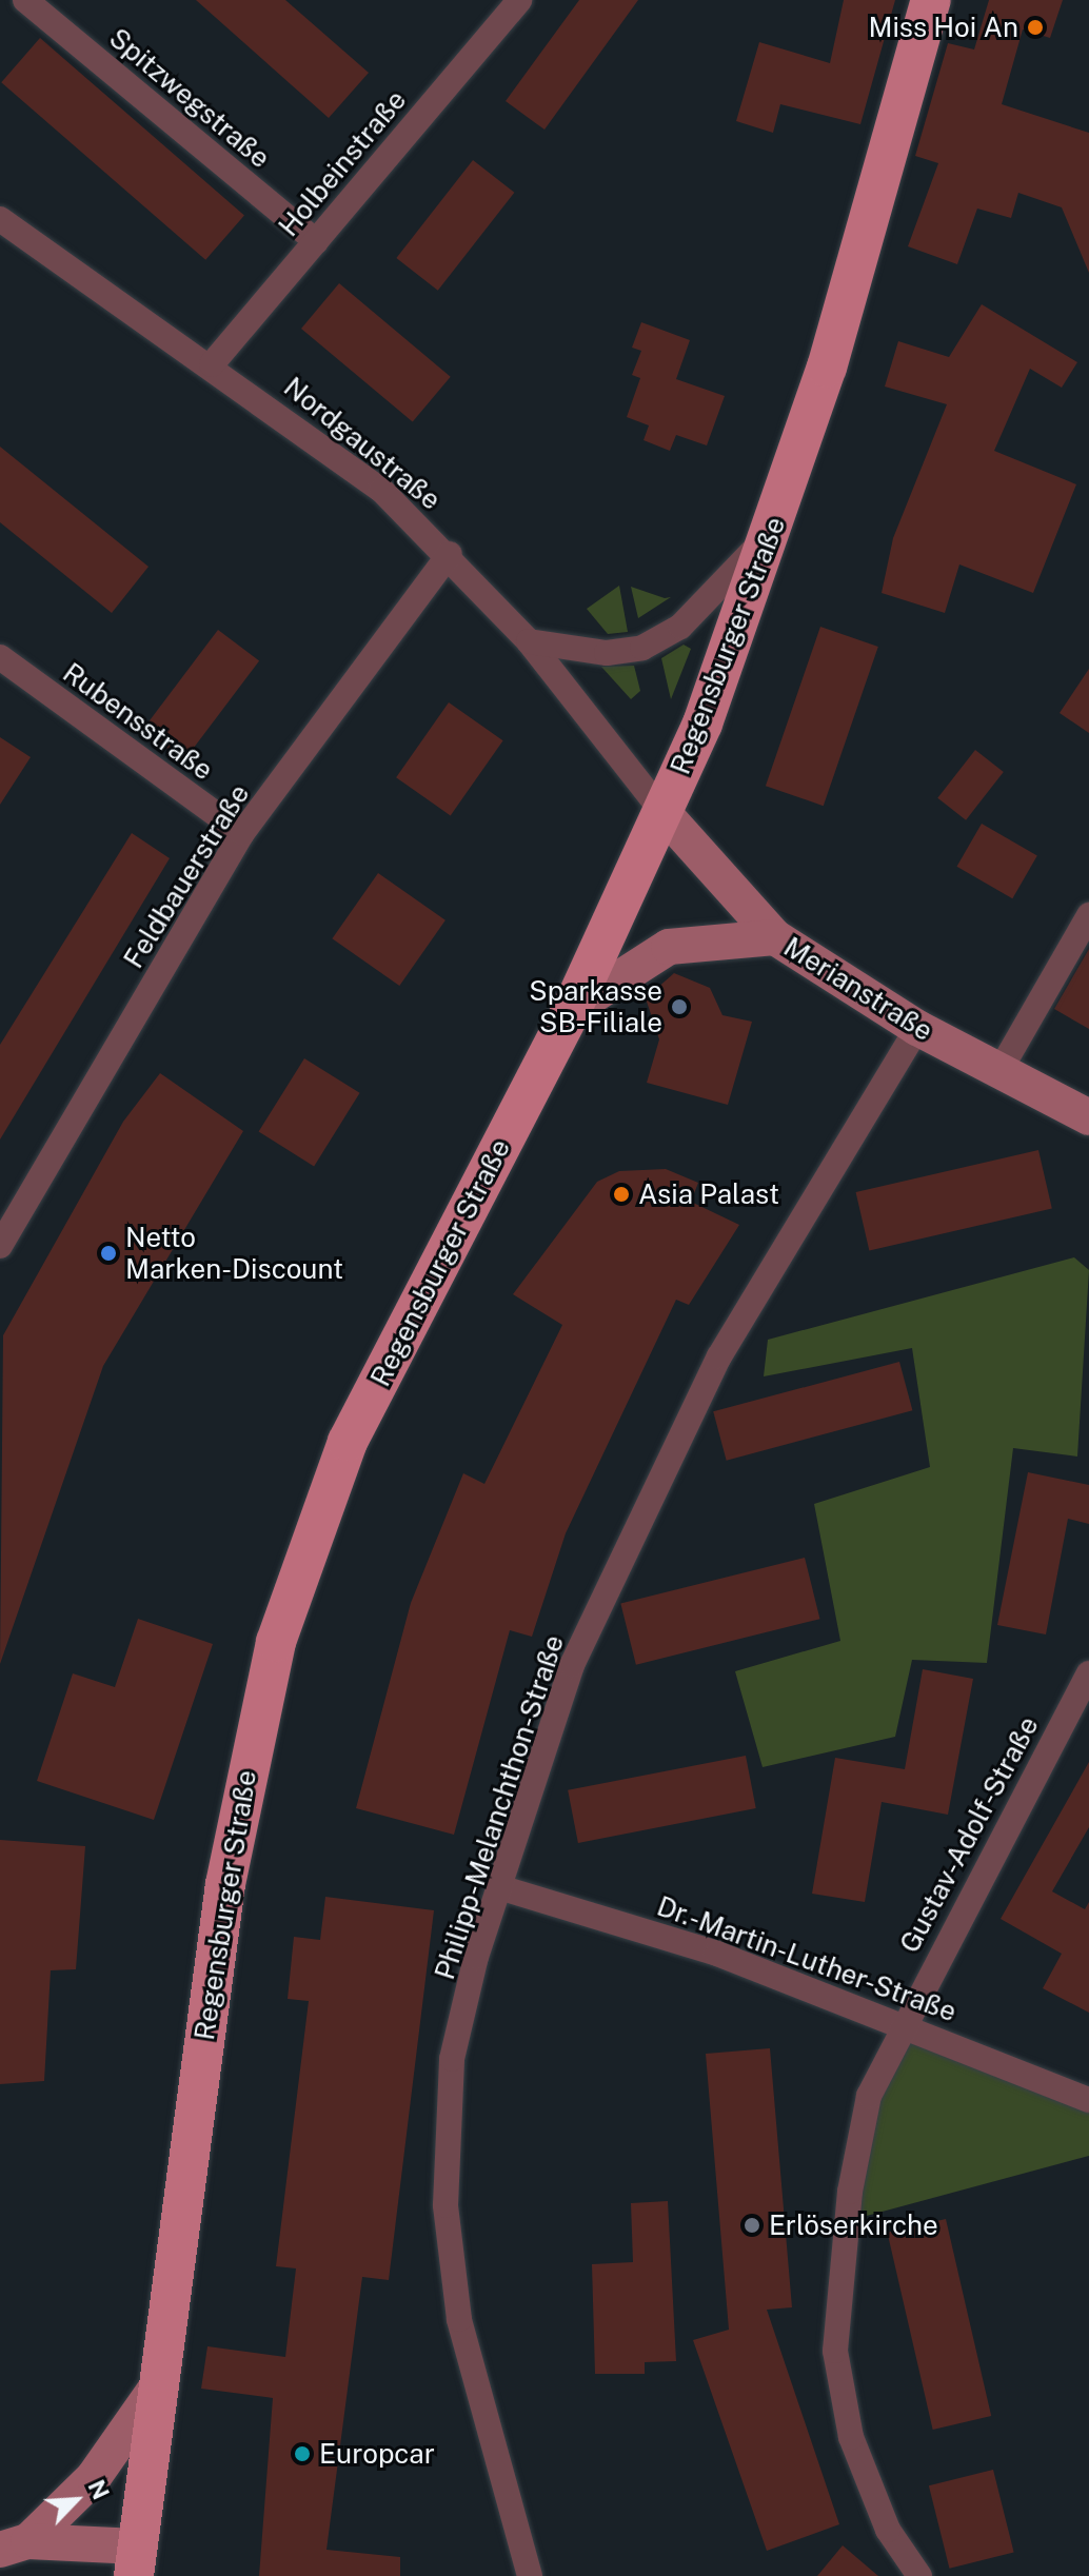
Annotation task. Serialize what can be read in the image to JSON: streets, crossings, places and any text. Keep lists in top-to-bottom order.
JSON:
{
  "streets": {
    "main road": ["Regensburger Straße"],
    "street": [
      "Spitzwegstraße",
      "Holbeinstraße",
      "Nordgaustraße",
      "Rubensstraße",
      "Feldbauerstraße",
      "Merianstraße",
      "Philipp-Melanchthon-Straße",
      "Gustav-Adolf-Straße",
      "Dr.-Martin-Luther-Straße"
    ]
  },
  "crossings": [
    ["Spitzwegstraße", "Holbeinstraße"],
    ["Holbeinstraße", "Nordgaustraße"],
    ["Nordgaustraße", "Regensburger Straße"],
    ["Nordgaustraße", "Feldbauerstraße"],
    ["Nordgaustraße", "Merianstraße"],
    ["Regensburger Straße", "Merianstraße"],
    ["Rubensstraße", "Feldbauerstraße"],
    ["Merianstraße", "Philipp-Melanchthon-Straße"],
    ["Philipp-Melanchthon-Straße", "Dr.-Martin-Luther-Straße"],
    ["Gustav-Adolf-Straße", "Dr.-Martin-Luther-Straße"]
  ],
  "places": [
    "Miss Hoi An",
    "Sparkasse SB-Filiale",
    "Asia Palast",
    "Netto Marken-Discount",
    "Erlöserkirche",
    "Europcar"
  ],
  "north": "top right"
}
